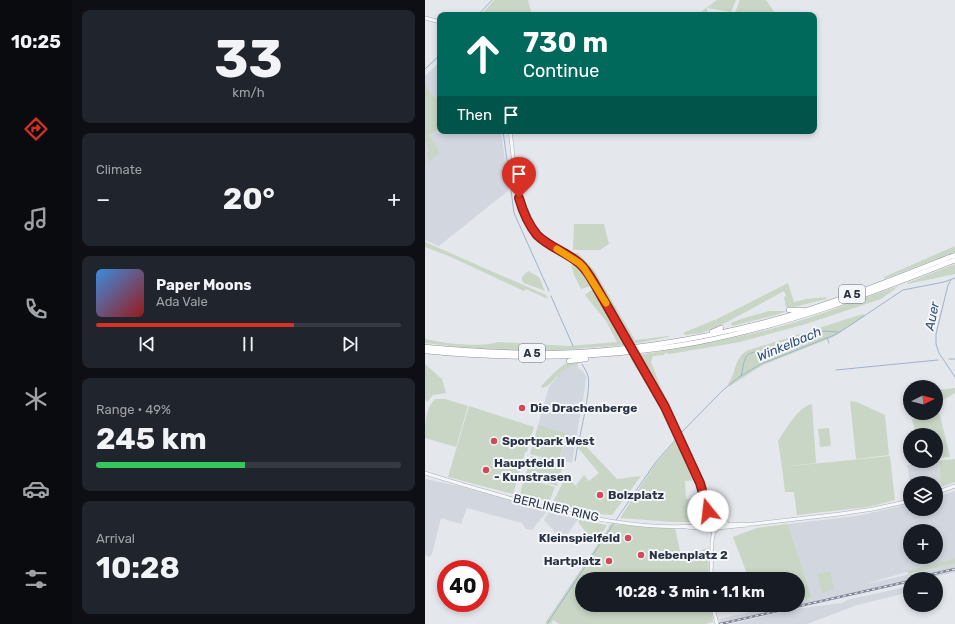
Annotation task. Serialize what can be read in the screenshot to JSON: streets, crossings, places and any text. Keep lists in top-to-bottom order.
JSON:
{
  "streets": {
    "highway": ["A 5"],
    "street": ["BERLINER RING"]
  },
  "water": ["Auer", "Winkelbach"],
  "places": [
    "Die Drachenberge",
    "Sportpark West",
    "Hauptfeld II - Kunstrasen",
    "Bolzplatz",
    "Kleinspielfeld",
    "Nebenplatz 2",
    "Hartplatz"
  ],
  "north": "right",
  "page": {
    "tabs": "10:25",
    "tile": [
      ["33", "km/h"],
      "Climate",
      ["Range · 49%", "245 km"],
      ["Arrival", "10:28"]
    ],
    "turn": ["730 m", "Continue"],
    "then": "Then",
    "heat": ["−", "20°", "+"],
    "song": ["Paper Moons", "Ada Vale"],
    "map_buttons": ["+", "−"],
    "limit": "40",
    "trip": "10:28 · 3 min · 1.1 km"
  }
}
